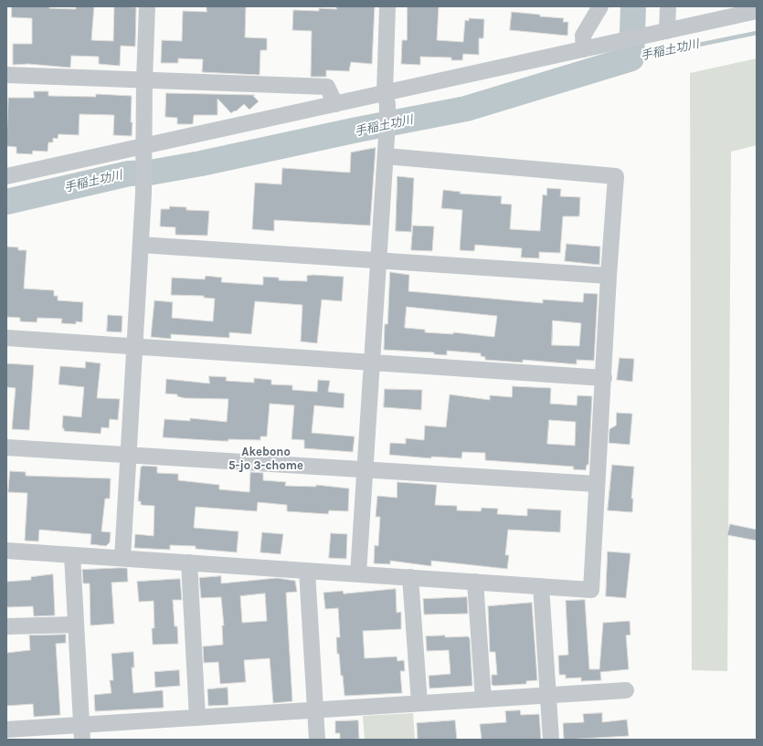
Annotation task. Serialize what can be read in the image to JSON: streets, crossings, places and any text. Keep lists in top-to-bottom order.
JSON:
{
  "districts": ["Akebono 5-jo 3-chome"],
  "water": ["手稲土功川"]
}
